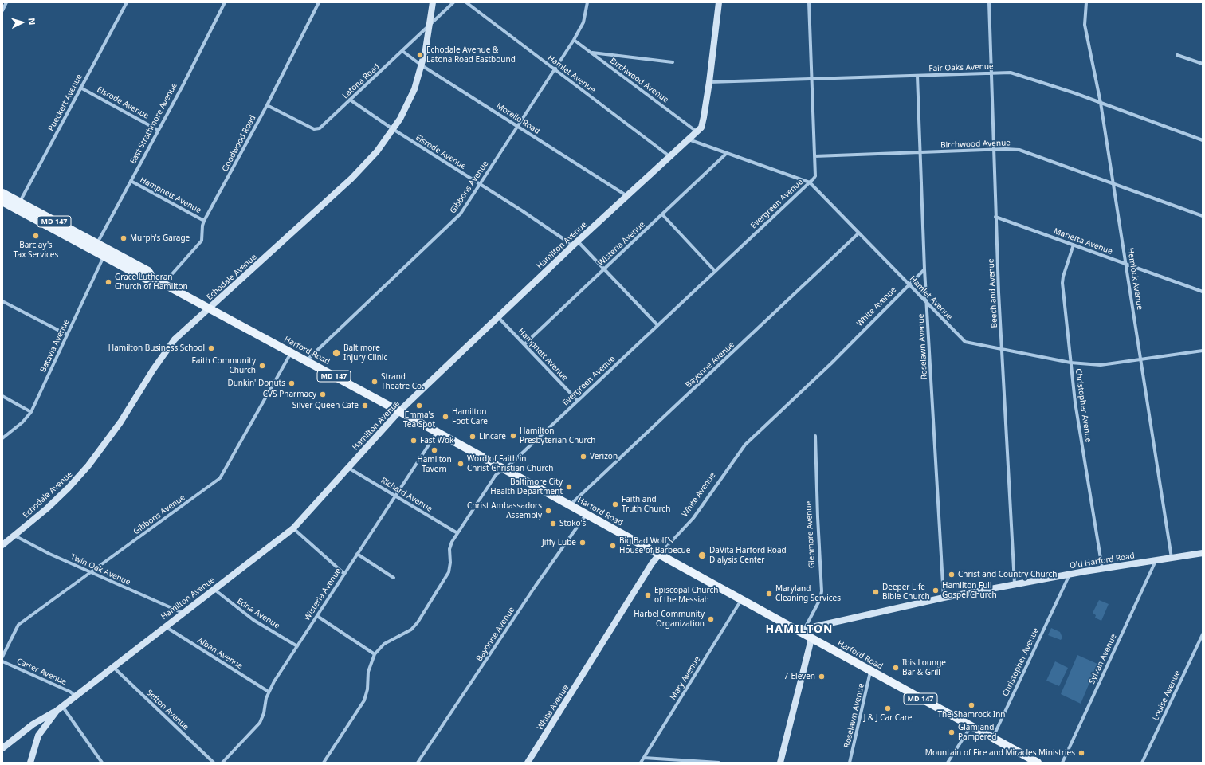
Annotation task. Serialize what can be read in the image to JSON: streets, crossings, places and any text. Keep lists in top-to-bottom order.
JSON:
{
  "streets": {
    "main road": ["MD 147", "Harford Road"],
    "street": [
      "Fair Oaks Avenue",
      "Hamlet Avenue",
      "Birchwood Avenue",
      "Latona Road",
      "Rueckert Avenue",
      "Elsrode Avenue",
      "Morello Road",
      "East Strathmore Avenue",
      "Goodwood Road",
      "Gibbons Avenue",
      "Hampnett Avenue",
      "Evergreen Avenue",
      "Marietta Avenue",
      "Wisteria Avenue",
      "Hamilton Avenue",
      "Echodale Avenue",
      "Hemlock Avenue",
      "Beechland Avenue",
      "White Avenue",
      "Batavia Avenue",
      "Roselawn Avenue",
      "Bayonne Avenue",
      "Christopher Avenue",
      "Richard Avenue",
      "Glenmore Avenue",
      "Old Harford Road",
      "Twin Oak Avenue",
      "Edna Avenue",
      "Alban Avenue",
      "Sylvan Avenue",
      "Carter Avenue",
      "Mary Avenue",
      "Louise Avenue",
      "Sefton Avenue"
    ]
  },
  "crossings": [
    ["Fair Oaks Avenue", "Evergreen Avenue"],
    ["Fair Oaks Avenue", "Hamilton Avenue"],
    ["Fair Oaks Avenue", "Hemlock Avenue"],
    ["Fair Oaks Avenue", "Beechland Avenue"],
    ["Fair Oaks Avenue", "Roselawn Avenue"],
    ["Hamlet Avenue", "Gibbons Avenue"],
    ["Hamlet Avenue", "Evergreen Avenue"],
    ["Hamlet Avenue", "Wisteria Avenue"],
    ["Hamlet Avenue", "Hamilton Avenue"],
    ["Hamlet Avenue", "Hemlock Avenue"],
    ["Hamlet Avenue", "Beechland Avenue"],
    ["Hamlet Avenue", "White Avenue"],
    ["Hamlet Avenue", "Roselawn Avenue"],
    ["Hamlet Avenue", "Bayonne Avenue"],
    ["Hamlet Avenue", "Christopher Avenue"],
    ["Birchwood Avenue", "Gibbons Avenue"],
    ["Birchwood Avenue", "Evergreen Avenue"],
    ["Birchwood Avenue", "Hamilton Avenue"],
    ["Birchwood Avenue", "Hemlock Avenue"],
    ["Birchwood Avenue", "Beechland Avenue"],
    ["Birchwood Avenue", "Roselawn Avenue"],
    ["Latona Road", "Elsrode Avenue"],
    ["Latona Road", "Morello Road"],
    ["Latona Road", "Goodwood Road"],
    ["Latona Road", "Echodale Avenue"],
    ["Rueckert Avenue", "Elsrode Avenue"],
    ["Rueckert Avenue", "Harford Road"],
    ["Elsrode Avenue", "East Strathmore Avenue"],
    ["Elsrode Avenue", "Gibbons Avenue"],
    ["Elsrode Avenue", "Evergreen Avenue"],
    ["Elsrode Avenue", "Wisteria Avenue"],
    ["Elsrode Avenue", "Hamilton Avenue"],
    ["Elsrode Avenue", "Echodale Avenue"],
    ["Morello Road", "Gibbons Avenue"],
    ["Morello Road", "Hamilton Avenue"],
    ["Morello Road", "Echodale Avenue"],
    ["East Strathmore Avenue", "Hampnett Avenue"],
    ["East Strathmore Avenue", "Harford Road"],
    ["Goodwood Road", "Hampnett Avenue"],
    ["Goodwood Road", "Harford Road"],
    ["Gibbons Avenue", "Harford Road"],
    ["Gibbons Avenue", "Twin Oak Avenue"],
    ["Hampnett Avenue", "Evergreen Avenue"],
    ["Hampnett Avenue", "Wisteria Avenue"],
    ["Hampnett Avenue", "Hamilton Avenue"],
    ["Evergreen Avenue", "Harford Road"],
    ["Evergreen Avenue", "Richard Avenue"],
    ["Marietta Avenue", "Hemlock Avenue"],
    ["Marietta Avenue", "Beechland Avenue"],
    ["Marietta Avenue", "Christopher Avenue"],
    ["Wisteria Avenue", "Harford Road"],
    ["Wisteria Avenue", "Richard Avenue"],
    ["Wisteria Avenue", "Edna Avenue"],
    ["Wisteria Avenue", "Alban Avenue"],
    ["Hamilton Avenue", "Harford Road"],
    ["Hamilton Avenue", "Richard Avenue"],
    ["Hamilton Avenue", "Twin Oak Avenue"],
    ["Hamilton Avenue", "Edna Avenue"],
    ["Hamilton Avenue", "Alban Avenue"],
    ["Hamilton Avenue", "Carter Avenue"],
    ["Hamilton Avenue", "Sefton Avenue"],
    ["Echodale Avenue", "Harford Road"],
    ["Echodale Avenue", "Twin Oak Avenue"],
    ["Hemlock Avenue", "Old Harford Road"],
    ["Beechland Avenue", "Old Harford Road"],
    ["White Avenue", "Roselawn Avenue"],
    ["White Avenue", "Harford Road"],
    ["Batavia Avenue", "Harford Road"],
    ["Roselawn Avenue", "Harford Road"],
    ["Roselawn Avenue", "Old Harford Road"],
    ["Harford Road", "Bayonne Avenue"],
    ["Harford Road", "Christopher Avenue"],
    ["Harford Road", "Glenmore Avenue"],
    ["Harford Road", "Old Harford Road"],
    ["Harford Road", "Mary Avenue"],
    ["Christopher Avenue", "Old Harford Road"],
    ["Glenmore Avenue", "Old Harford Road"],
    ["Old Harford Road", "Sylvan Avenue"]
  ],
  "districts": ["HAMILTON"],
  "places": [
    "Echodale Avenue & Latona Road Eastbound",
    "Barclay's Tax Services",
    "Murph's Garage",
    "Grace Lutheran Church of Hamilton",
    "Hamilton Business School",
    "Baltimore Injury Clinic",
    "Faith Community Church",
    "Strand Theatre Co.",
    "Dunkin' Donuts",
    "CVS Pharmacy",
    "Silver Queen Cafe",
    "Emma's Tea Spot",
    "Hamilton Foot Care",
    "Hamilton Presbyterian Church",
    "Lincare",
    "Fast Wok",
    "Hamilton Tavern",
    "Verizon",
    "Word of Faith in Christ Christian Church",
    "Baltimore City Health Department",
    "Faith and Truth Church",
    "Christ Ambassadors Assembly",
    "Stoko's",
    "Jiffy Lube",
    "Big Bad Wolf's House of Barbecue",
    "DaVita Harford Road Dialysis Center",
    "Christ and Country Church",
    "Hamilton Full Gospel Church",
    "Deeper Life Bible Church",
    "Maryland Cleaning Services",
    "Episcopal Church of the Messiah",
    "Harbel Community Organization",
    "Ibis Lounge Bar & Grill",
    "7-Eleven",
    "The Shamrock Inn",
    "J & J Car Care",
    "Glam and Pampered",
    "Mountain of Fire and Miracles Ministries"
  ],
  "north": "right"
}
